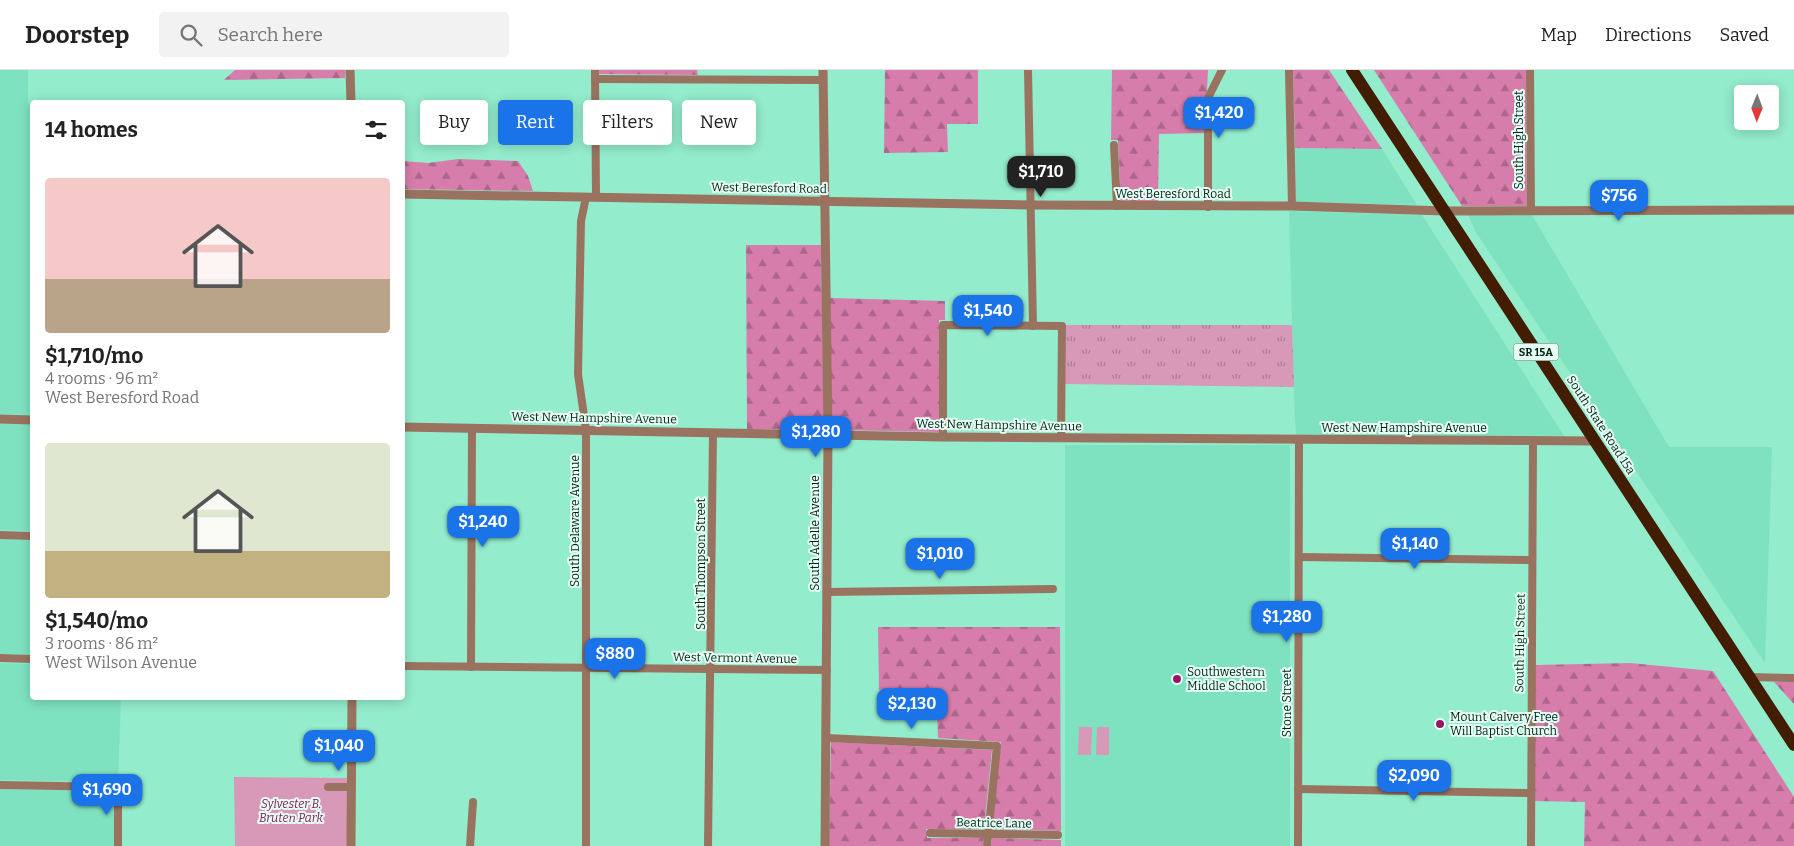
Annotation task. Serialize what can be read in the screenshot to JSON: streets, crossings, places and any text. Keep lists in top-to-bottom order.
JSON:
{
  "streets": {
    "highway": ["SR 15A", "South State Road 15a"],
    "street": [
      "South High Street",
      "West Beresford Road",
      "West New Hampshire Avenue",
      "South Delaware Avenue",
      "South Adelle Avenue",
      "South Thompson Street",
      "West Vermont Avenue",
      "Stone Street",
      "Beatrice Lane"
    ]
  },
  "crossings": [
    ["South High Street", "West Beresford Road"],
    ["South High Street", "West New Hampshire Avenue"],
    ["West Beresford Road", "South State Road 15a"],
    ["West Beresford Road", "South Delaware Avenue"],
    ["West Beresford Road", "South Adelle Avenue"],
    ["West New Hampshire Avenue", "South State Road 15a"],
    ["West New Hampshire Avenue", "South Delaware Avenue"],
    ["West New Hampshire Avenue", "South Adelle Avenue"],
    ["West New Hampshire Avenue", "South Thompson Street"],
    ["West New Hampshire Avenue", "Stone Street"],
    ["South Delaware Avenue", "West Vermont Avenue"],
    ["South Adelle Avenue", "West Vermont Avenue"],
    ["South Thompson Street", "West Vermont Avenue"]
  ],
  "parks": ["Sylvester B. Bruten Park"],
  "places": ["Southwestern Middle School", "Mount Calvery Free Will Baptist Church"],
  "north": "bottom",
  "page": {
    "header": "Doorstep",
    "search": "Search here",
    "nav": ["Map", "Directions", "Saved"],
    "price": [
      "$1,420",
      "$1,710",
      "$756",
      "$1,540",
      "$1,280",
      "$1,240",
      "$1,140",
      "$1,010",
      "$1,280",
      "$880",
      "$2,130",
      "$1,040",
      "$2,090",
      "$1,690"
    ],
    "chip": [
      "Buy",
      "Rent",
      "Filters",
      "New"
    ],
    "heading": "14 homes",
    "list": [
      {
        "name": "$1,710/mo",
        "note": "4 rooms · 96 m² · West Beresford Road"
      },
      {
        "name": "$1,540/mo",
        "note": "3 rooms · 86 m² · West Wilson Avenue"
      }
    ]
  }
}
